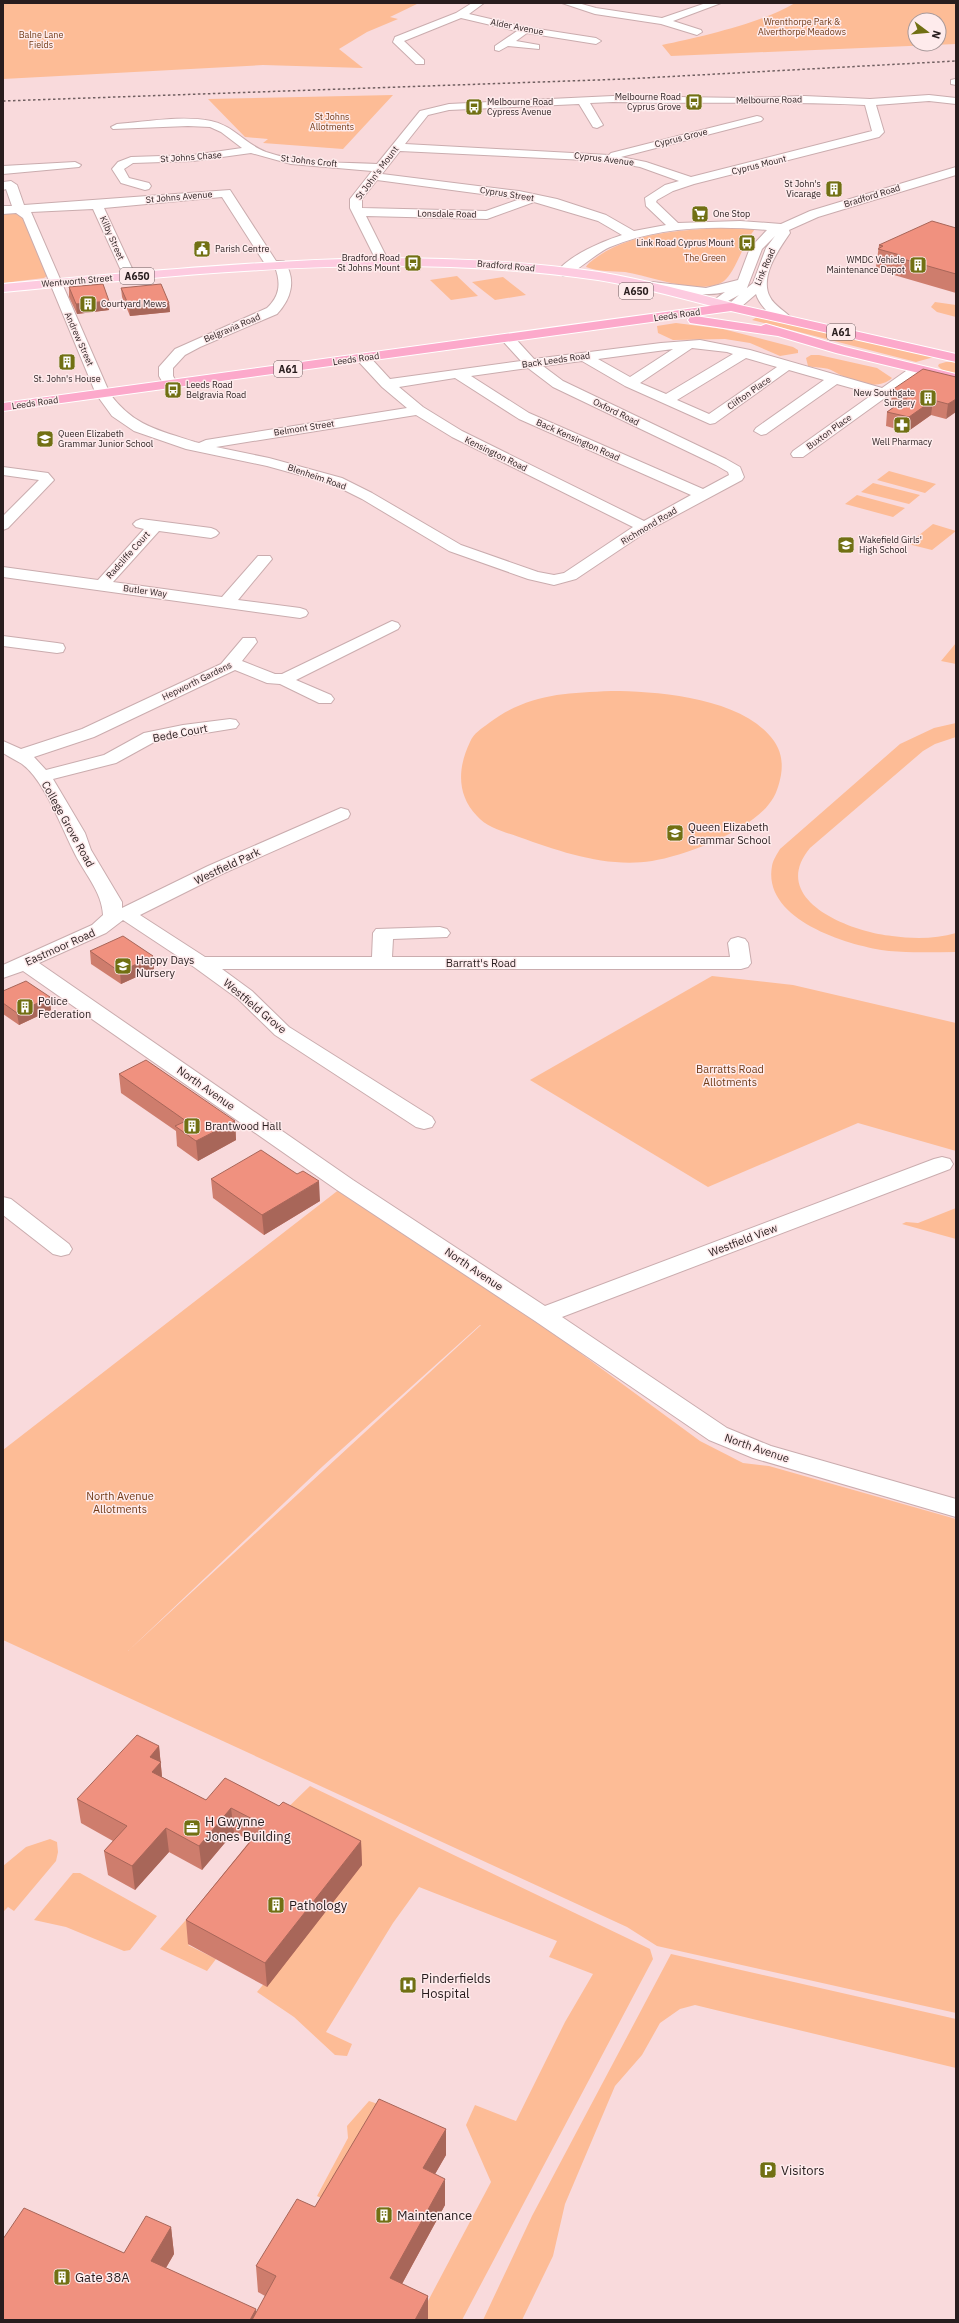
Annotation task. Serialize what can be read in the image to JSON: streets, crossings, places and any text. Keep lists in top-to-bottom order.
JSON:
{
  "streets": {
    "highway": ["Leeds Road", "A61"],
    "main road": ["Bradford Road", "A650", "Wentworth Street"],
    "street": [
      "Alder Avenue",
      "Melbourne Road",
      "Cyprus Grove",
      "St Johns Chase",
      "Cyprus Avenue",
      "St Johns Croft",
      "Cyprus Mount",
      "St John's Mount",
      "Cyprus Street",
      "St Johns Avenue",
      "Lonsdale Road",
      "Kilby Street",
      "Link Road",
      "Belgravia Road",
      "Andrew Street",
      "Back Leeds Road",
      "Clifton Place",
      "Oxford Road",
      "Belmont Street",
      "Buxton Place",
      "Back Kensington Road",
      "Kensington Road",
      "Blenheim Road",
      "Richmond Road",
      "Radcliffe Court",
      "Butler Way",
      "Hepworth Gardens",
      "Bede Court",
      "College Grove Road",
      "Westfield Park",
      "Eastmoor Road",
      "Barratt's Road",
      "Westfield Grove",
      "North Avenue",
      "Westfield View"
    ]
  },
  "crossings": [
    ["Melbourne Road", "Cyprus Mount"],
    ["Melbourne Road", "St John's Mount"],
    ["Cyprus Grove", "Cyprus Avenue"],
    ["St Johns Chase", "St Johns Croft"],
    ["Cyprus Avenue", "Cyprus Mount"],
    ["Cyprus Avenue", "St John's Mount"],
    ["St Johns Croft", "St John's Mount"],
    ["St Johns Croft", "Cyprus Street"],
    ["Cyprus Mount", "Bradford Road"],
    ["St John's Mount", "Cyprus Street"],
    ["St John's Mount", "Bradford Road"],
    ["St John's Mount", "Lonsdale Road"],
    ["Cyprus Street", "Bradford Road"],
    ["Cyprus Street", "Lonsdale Road"],
    ["Bradford Road", "St Johns Avenue"],
    ["Bradford Road", "Link Road"],
    ["Bradford Road", "A650"],
    ["Bradford Road", "Wentworth Street"],
    ["Bradford Road", "Belgravia Road"],
    ["St Johns Avenue", "Kilby Street"],
    ["St Johns Avenue", "Wentworth Street"],
    ["St Johns Avenue", "Belgravia Road"],
    ["Kilby Street", "Wentworth Street"],
    ["Kilby Street", "Andrew Street"],
    ["Link Road", "A650"],
    ["Link Road", "Leeds Road"],
    ["A650", "Leeds Road"],
    ["Wentworth Street", "Belgravia Road"],
    ["Wentworth Street", "Andrew Street"],
    ["Leeds Road", "Belgravia Road"],
    ["Leeds Road", "Andrew Street"],
    ["Leeds Road", "Oxford Road"],
    ["Leeds Road", "Buxton Place"],
    ["Leeds Road", "Kensington Road"],
    ["Leeds Road", "Blenheim Road"],
    ["Andrew Street", "Blenheim Road"],
    ["Back Leeds Road", "Clifton Place"],
    ["Back Leeds Road", "Oxford Road"],
    ["Back Leeds Road", "Buxton Place"],
    ["Back Leeds Road", "Back Kensington Road"],
    ["Back Leeds Road", "Kensington Road"],
    ["Oxford Road", "Richmond Road"],
    ["Belmont Street", "Kensington Road"],
    ["Belmont Street", "Blenheim Road"],
    ["Back Kensington Road", "Richmond Road"],
    ["Kensington Road", "Richmond Road"],
    ["Blenheim Road", "Richmond Road"],
    ["Radcliffe Court", "Butler Way"],
    ["Hepworth Gardens", "College Grove Road"],
    ["Bede Court", "College Grove Road"],
    ["College Grove Road", "Westfield Park"],
    ["College Grove Road", "Eastmoor Road"],
    ["College Grove Road", "Westfield Grove"],
    ["Westfield Park", "Eastmoor Road"],
    ["Westfield Park", "Westfield Grove"],
    ["Eastmoor Road", "Westfield Grove"],
    ["Eastmoor Road", "North Avenue"],
    ["Barratt's Road", "Westfield Grove"],
    ["North Avenue", "Westfield View"]
  ],
  "parks": [
    "Wrenthorpe Park & Alverthorpe Meadows",
    "Balne Lane Fields",
    "St Johns Allotments",
    "The Green",
    "Barratts Road Allotments",
    "North Avenue Allotments"
  ],
  "places": {
    "bus stop": [
      "Melbourne Road Cyprus Grove",
      "Melbourne Road Cypress Avenue",
      "Link Road Cyprus Mount",
      "Bradford Road St Johns Mount",
      "Leeds Road Belgravia Road"
    ],
    "building": [
      "St John's Vicarage",
      "WMDC Vehicle Maintenance Depot",
      "Courtyard Mews",
      "St. John's House",
      "New Southgate Surgery",
      "Police Federation",
      "Brantwood Hall",
      "Pathology",
      "Maintenance",
      "Gate 38A"
    ],
    "supermarket": ["One Stop"],
    "public building": ["Parish Centre"],
    "pharmacy": ["Well Pharmacy"],
    "school or university": [
      "Queen Elizabeth Grammar Junior School",
      "Wakefield Girls' High School",
      "Queen Elizabeth Grammar School",
      "Happy Days Nursery"
    ],
    "office": ["H Gwynne Jones Building"],
    "hospital": ["Pinderfields Hospital"],
    "parking": ["Visitors"]
  },
  "north": "right"
}
